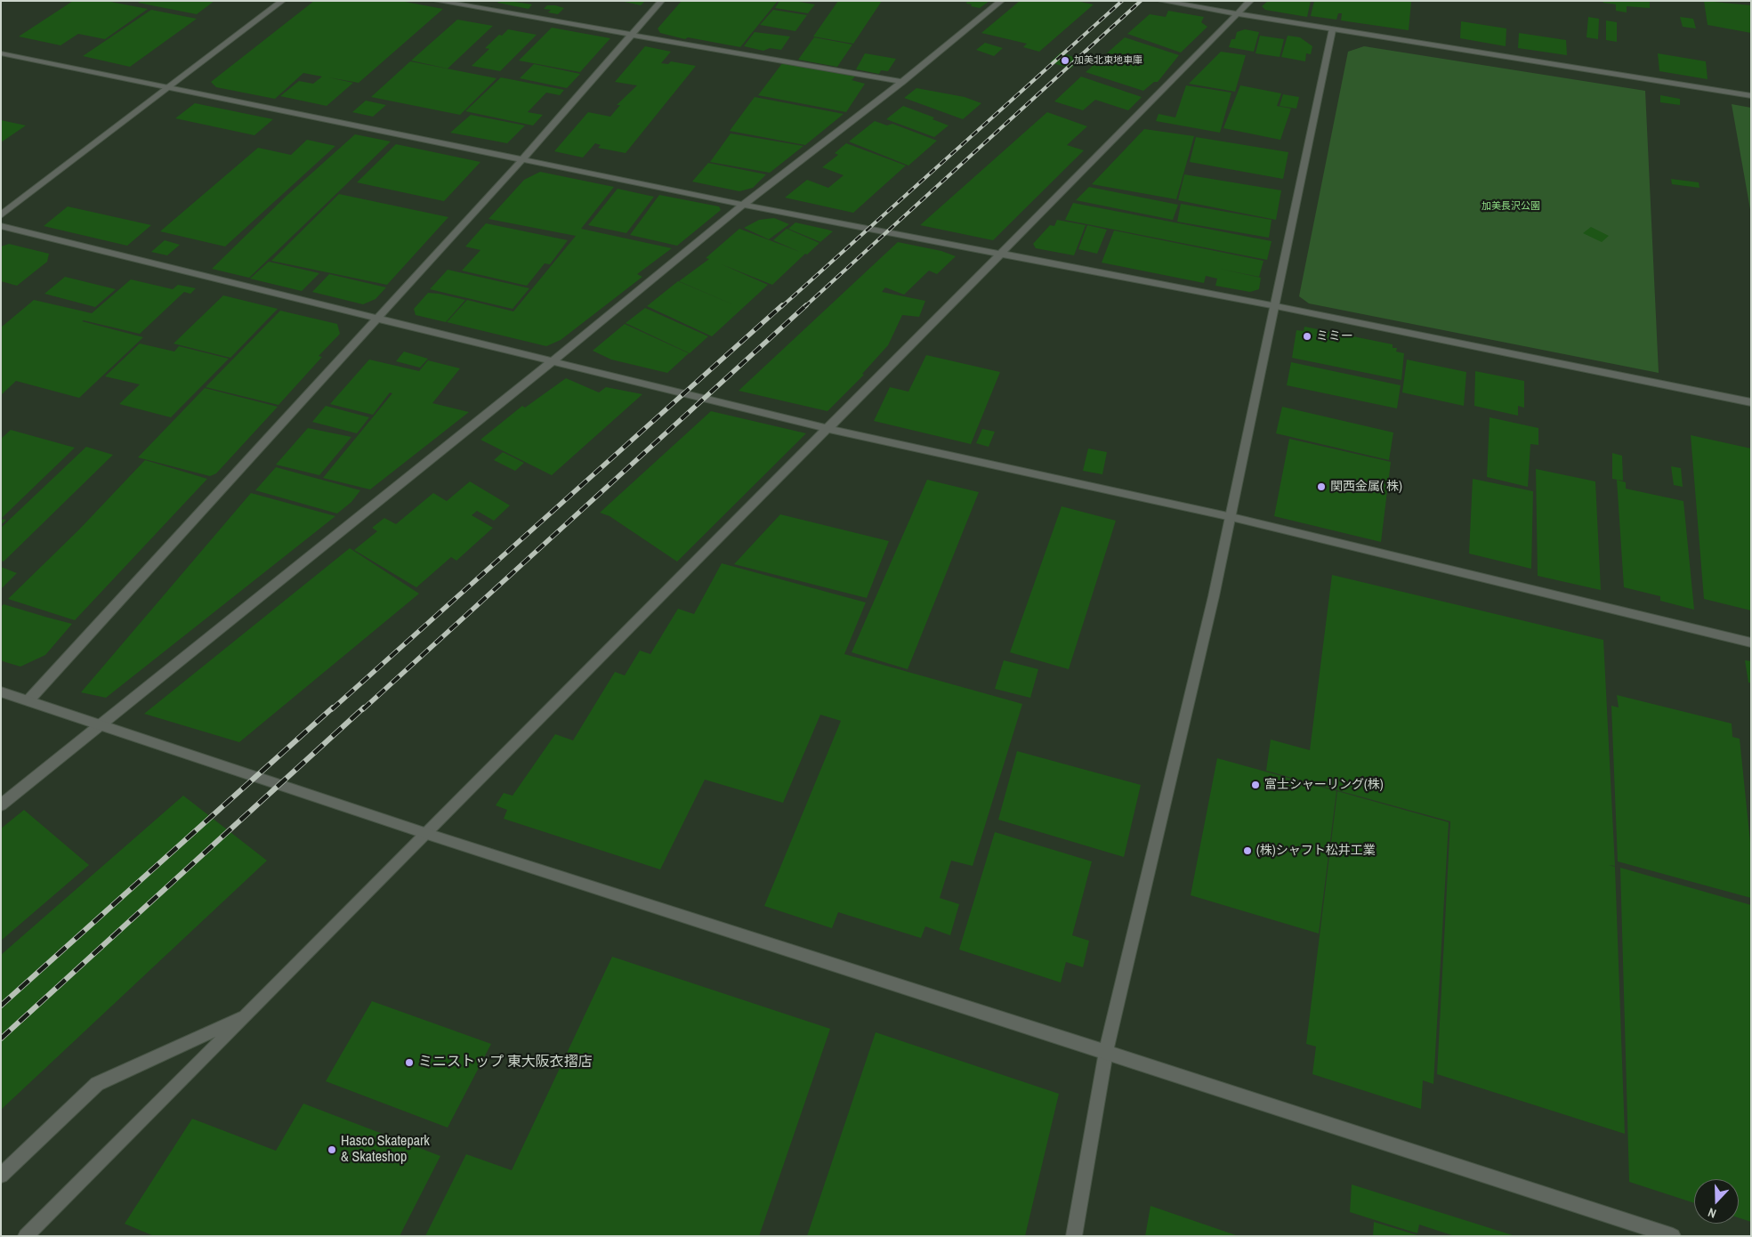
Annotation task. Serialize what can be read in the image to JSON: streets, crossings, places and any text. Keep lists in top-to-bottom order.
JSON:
{
  "parks": ["加美長沢公園"],
  "places": [
    "加美北東地車庫",
    "ミミー",
    "関西金属( 株)",
    "富士シャーリング(株)",
    "(株)シャフト松井工業",
    "ミニストップ 東大阪衣摺店",
    "Hasco Skatepark & Skateshop"
  ],
  "north": "bottom"
}
